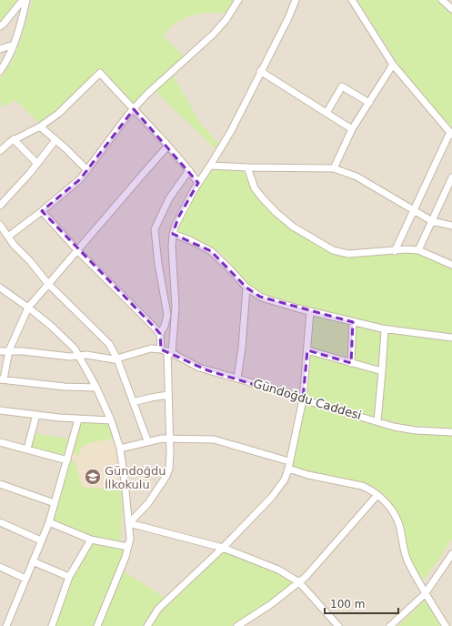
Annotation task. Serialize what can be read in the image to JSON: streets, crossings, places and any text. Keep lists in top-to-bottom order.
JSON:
{
  "streets": {
    "street": ["Gündoğdu Caddesi"]
  },
  "places": {
    "school or university": ["Gündoğdu İlkokulu"]
  },
  "scale_bar": "100 m"
}
